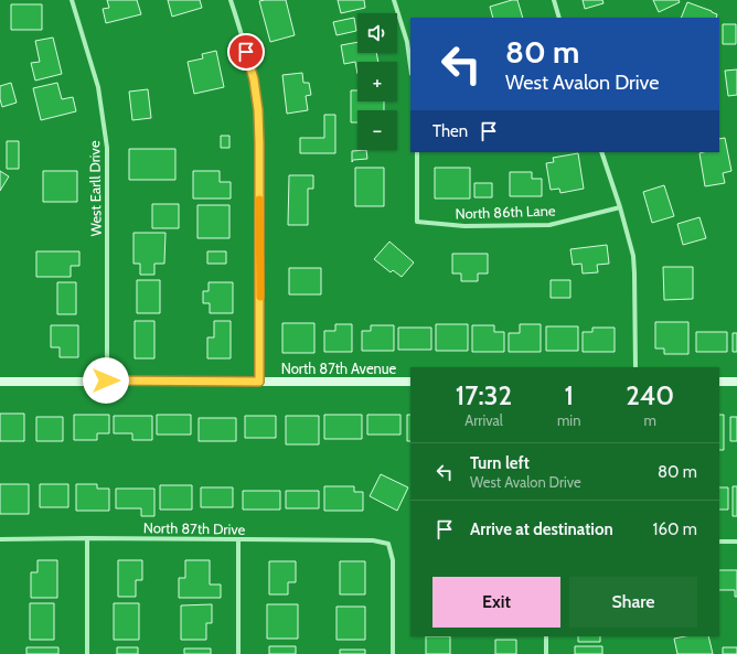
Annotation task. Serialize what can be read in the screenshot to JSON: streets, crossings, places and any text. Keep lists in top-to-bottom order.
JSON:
{
  "streets": {
    "street": [
      "West Earll Drive",
      "North 86th Lane",
      "North 87th Avenue",
      "North 87th Drive"
    ]
  },
  "crossings": [
    ["West Earll Drive", "North 87th Avenue"]
  ],
  "page": {
    "map_buttons": ["+", "−"],
    "turn": ["80 m", "West Avalon Drive"],
    "then": "Then",
    "eta": [
      "17:32",
      "Arrival",
      "1",
      "min",
      "240",
      "m"
    ],
    "list": [
      {
        "name": "Turn left",
        "note": "West Avalon Drive",
        "value": "80 m"
      },
      {
        "name": "Arrive at destination",
        "value": "160 m"
      }
    ],
    "buttons": ["Exit", "Share"]
  }
}
